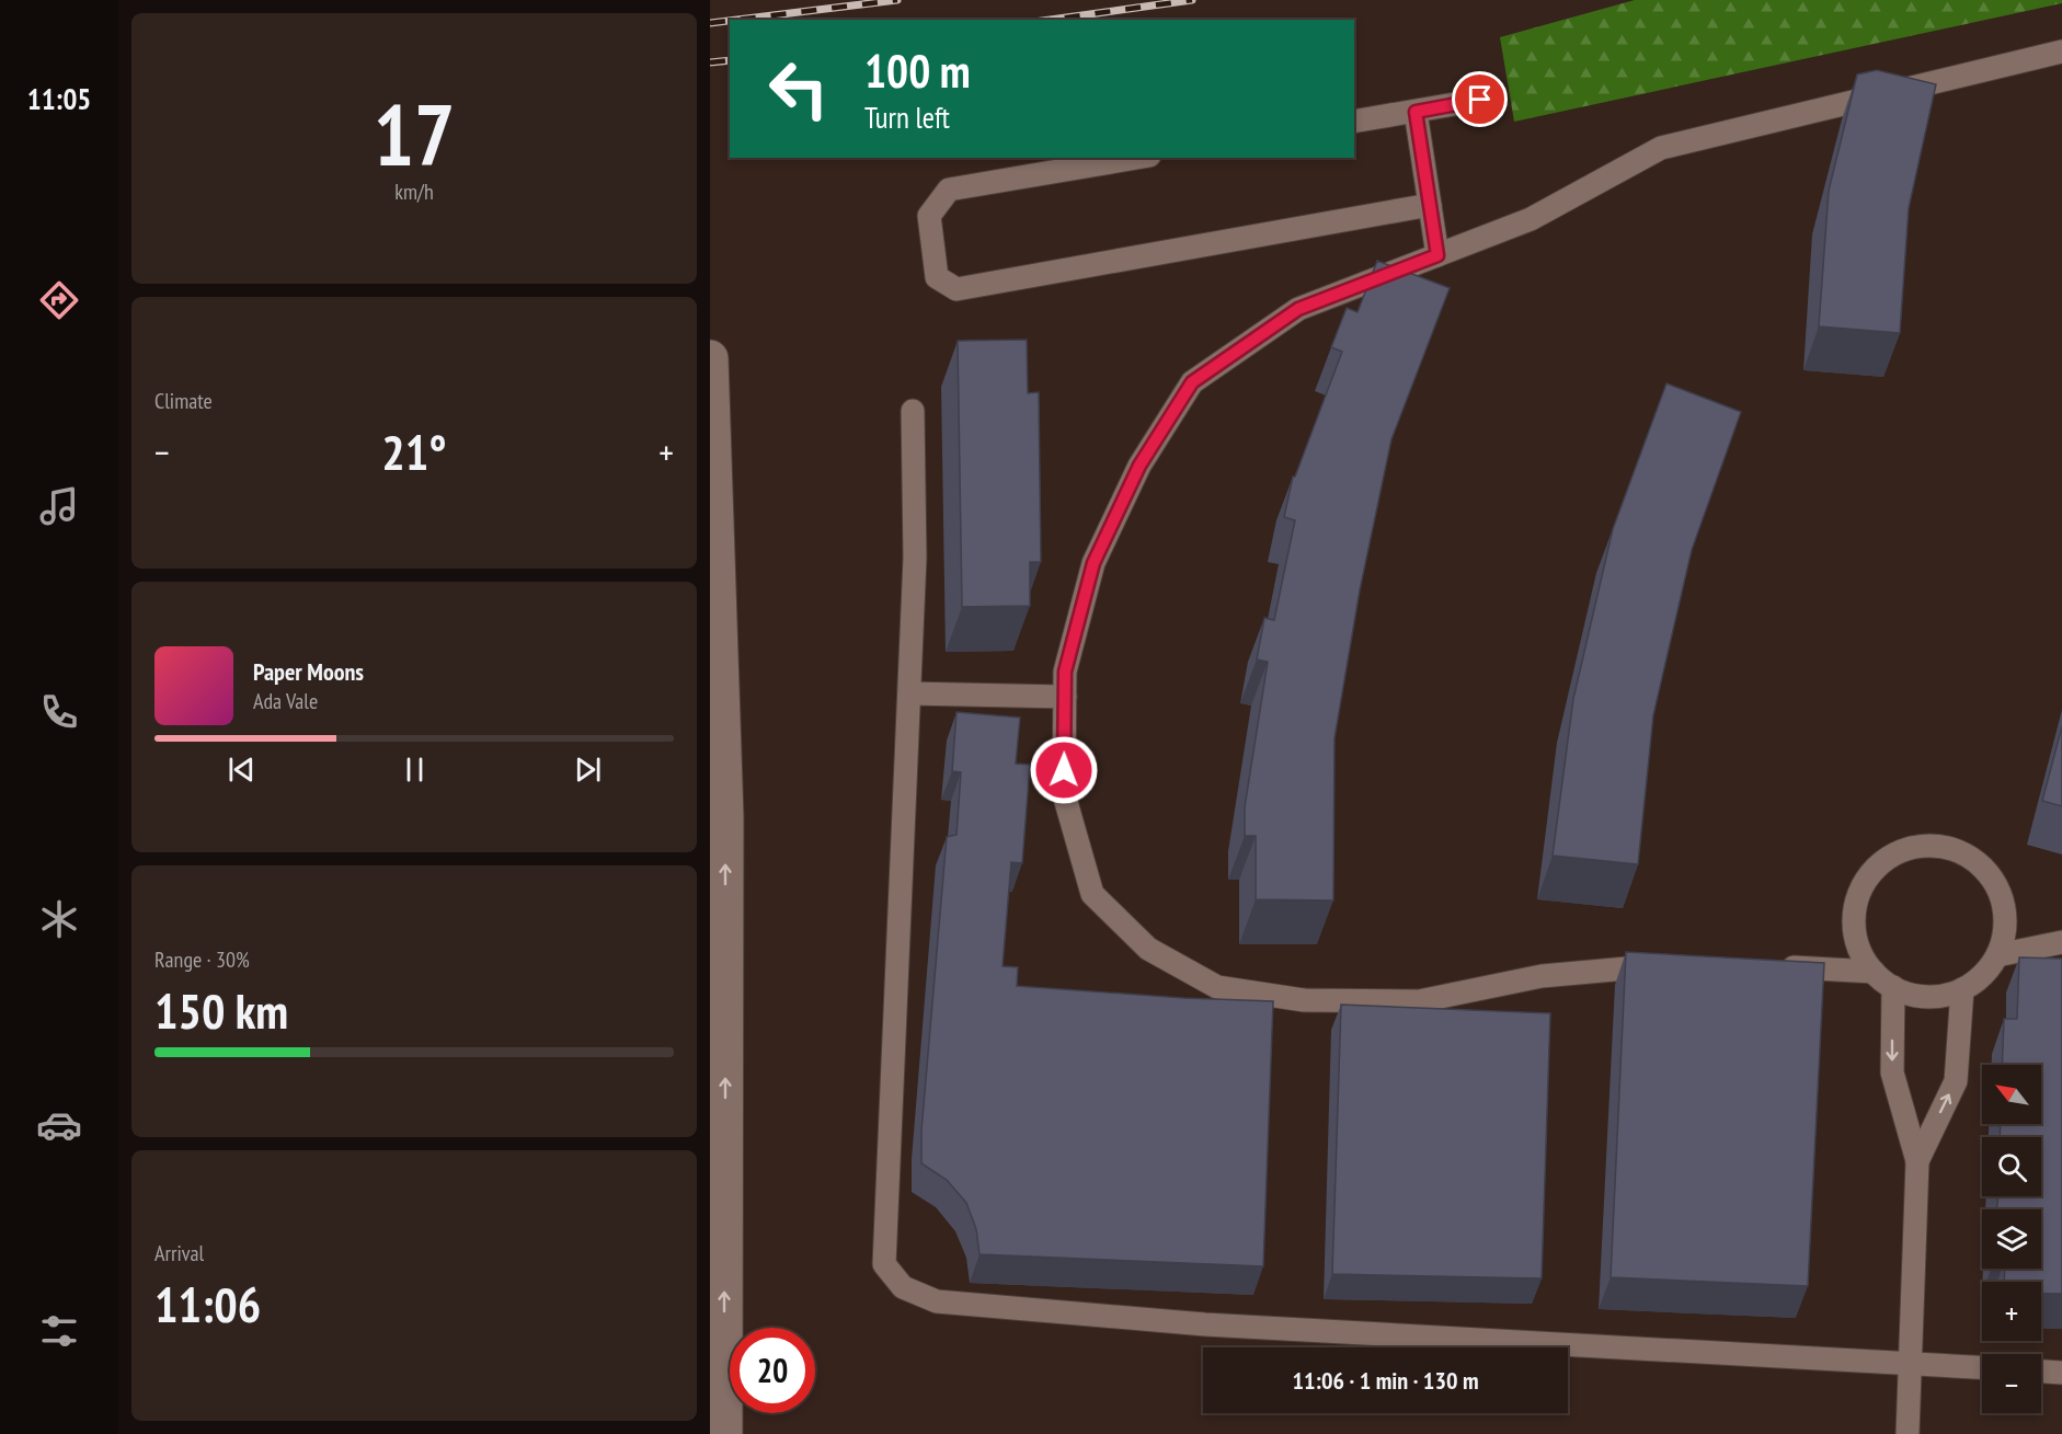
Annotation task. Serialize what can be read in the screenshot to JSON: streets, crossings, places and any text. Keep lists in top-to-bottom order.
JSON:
{
  "north": "top left",
  "page": {
    "tabs": "11:05",
    "tile": [
      ["17", "km/h"],
      "Climate",
      ["Range · 30%", "150 km"],
      ["Arrival", "11:06"]
    ],
    "turn": ["100 m", "Turn left"],
    "heat": ["−", "21°", "+"],
    "song": ["Paper Moons", "Ada Vale"],
    "map_buttons": ["+", "−"],
    "limit": "20",
    "trip": "11:06 · 1 min · 130 m"
  }
}
